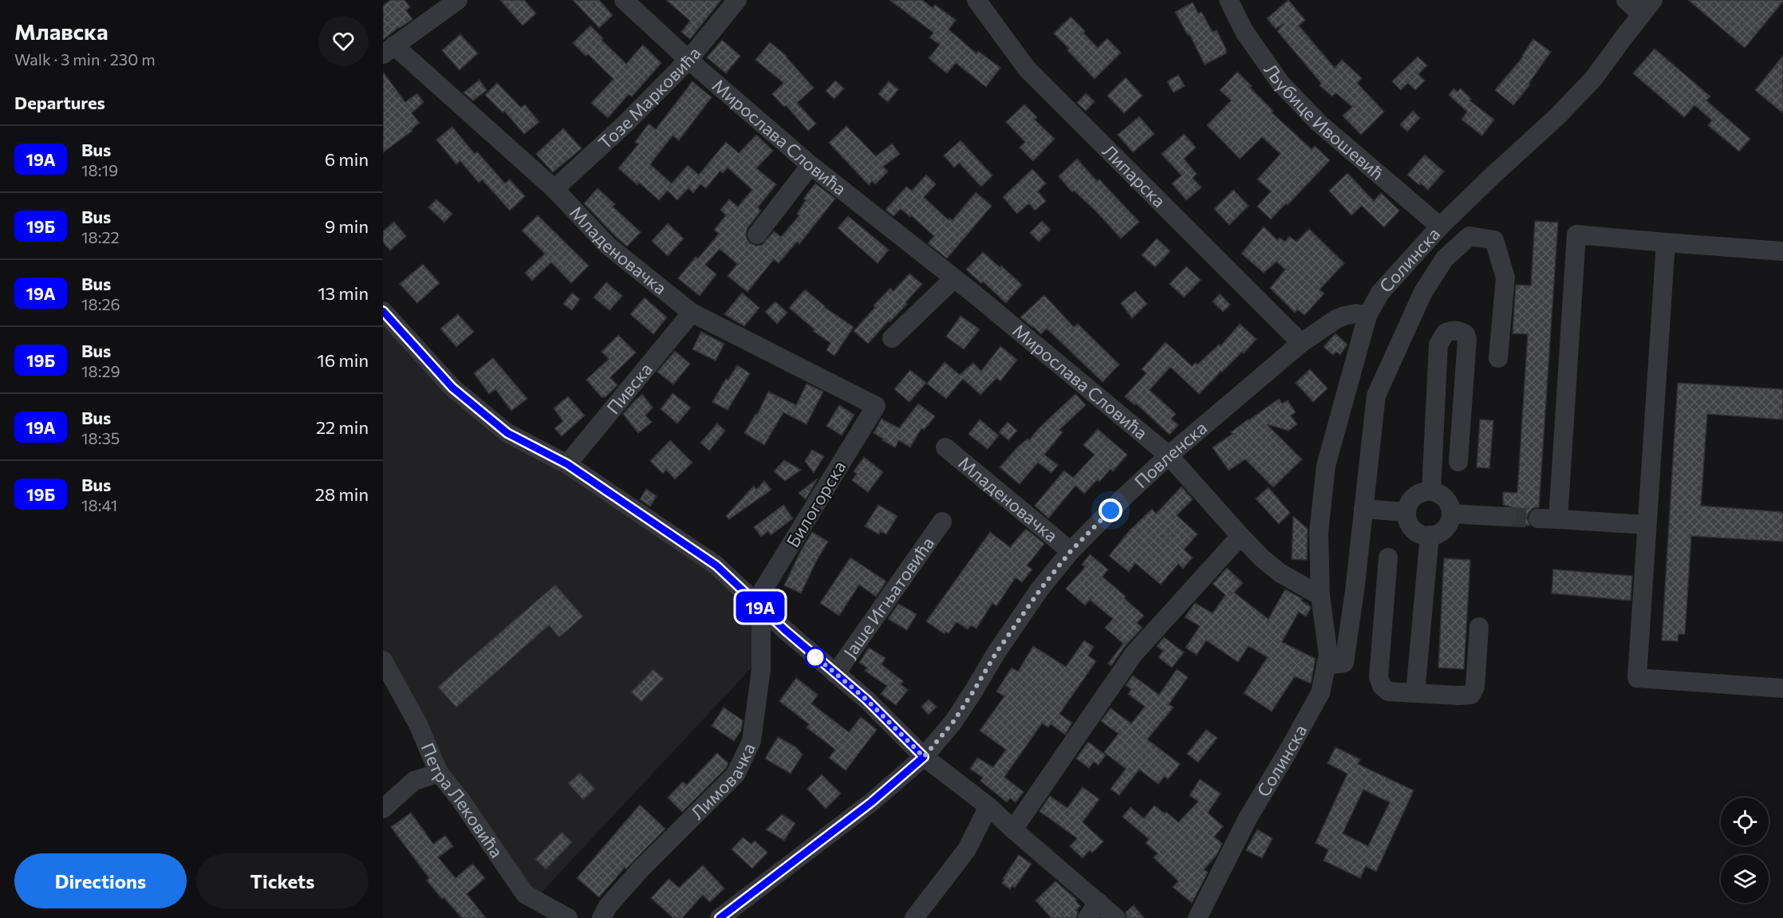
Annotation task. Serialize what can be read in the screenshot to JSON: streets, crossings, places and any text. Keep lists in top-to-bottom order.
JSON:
{
  "streets": {
    "street": [
      "Тозе Марковића",
      "Љубице Ивошевић",
      "Мирослава Словића",
      "Липарска",
      "Младеновачка",
      "Солинска",
      "Пивска",
      "Повленска",
      "Билогорска",
      "Јаше Игњатовића",
      "Лимовачка",
      "Петра Лековића"
    ]
  },
  "crossings": [
    ["Тозе Марковића", "Мирослава Словића"],
    ["Тозе Марковића", "Младеновачка"],
    ["Љубице Ивошевић", "Солинска"],
    ["Мирослава Словића", "Повленска"],
    ["Липарска", "Повленска"],
    ["Младеновачка", "Пивска"],
    ["Младеновачка", "Повленска"],
    ["Младеновачка", "Билогорска"],
    ["Солинска", "Повленска"],
    ["Билогорска", "Лимовачка"]
  ],
  "lines": ["bus line 19А"],
  "page": {
    "heading": [
      ["Млавска", "Walk · 3 min · 230 m"],
      "Departures"
    ],
    "on_map": "19А",
    "list": [
      {
        "mark": "19А",
        "name": "Bus",
        "note": "18:19",
        "value": "6 min"
      },
      {
        "mark": "19Б",
        "name": "Bus",
        "note": "18:22",
        "value": "9 min"
      },
      {
        "mark": "19А",
        "name": "Bus",
        "note": "18:26",
        "value": "13 min"
      },
      {
        "mark": "19Б",
        "name": "Bus",
        "note": "18:29",
        "value": "16 min"
      },
      {
        "mark": "19А",
        "name": "Bus",
        "note": "18:35",
        "value": "22 min"
      },
      {
        "mark": "19Б",
        "name": "Bus",
        "note": "18:41",
        "value": "28 min"
      }
    ],
    "buttons": ["Directions", "Tickets"]
  }
}
